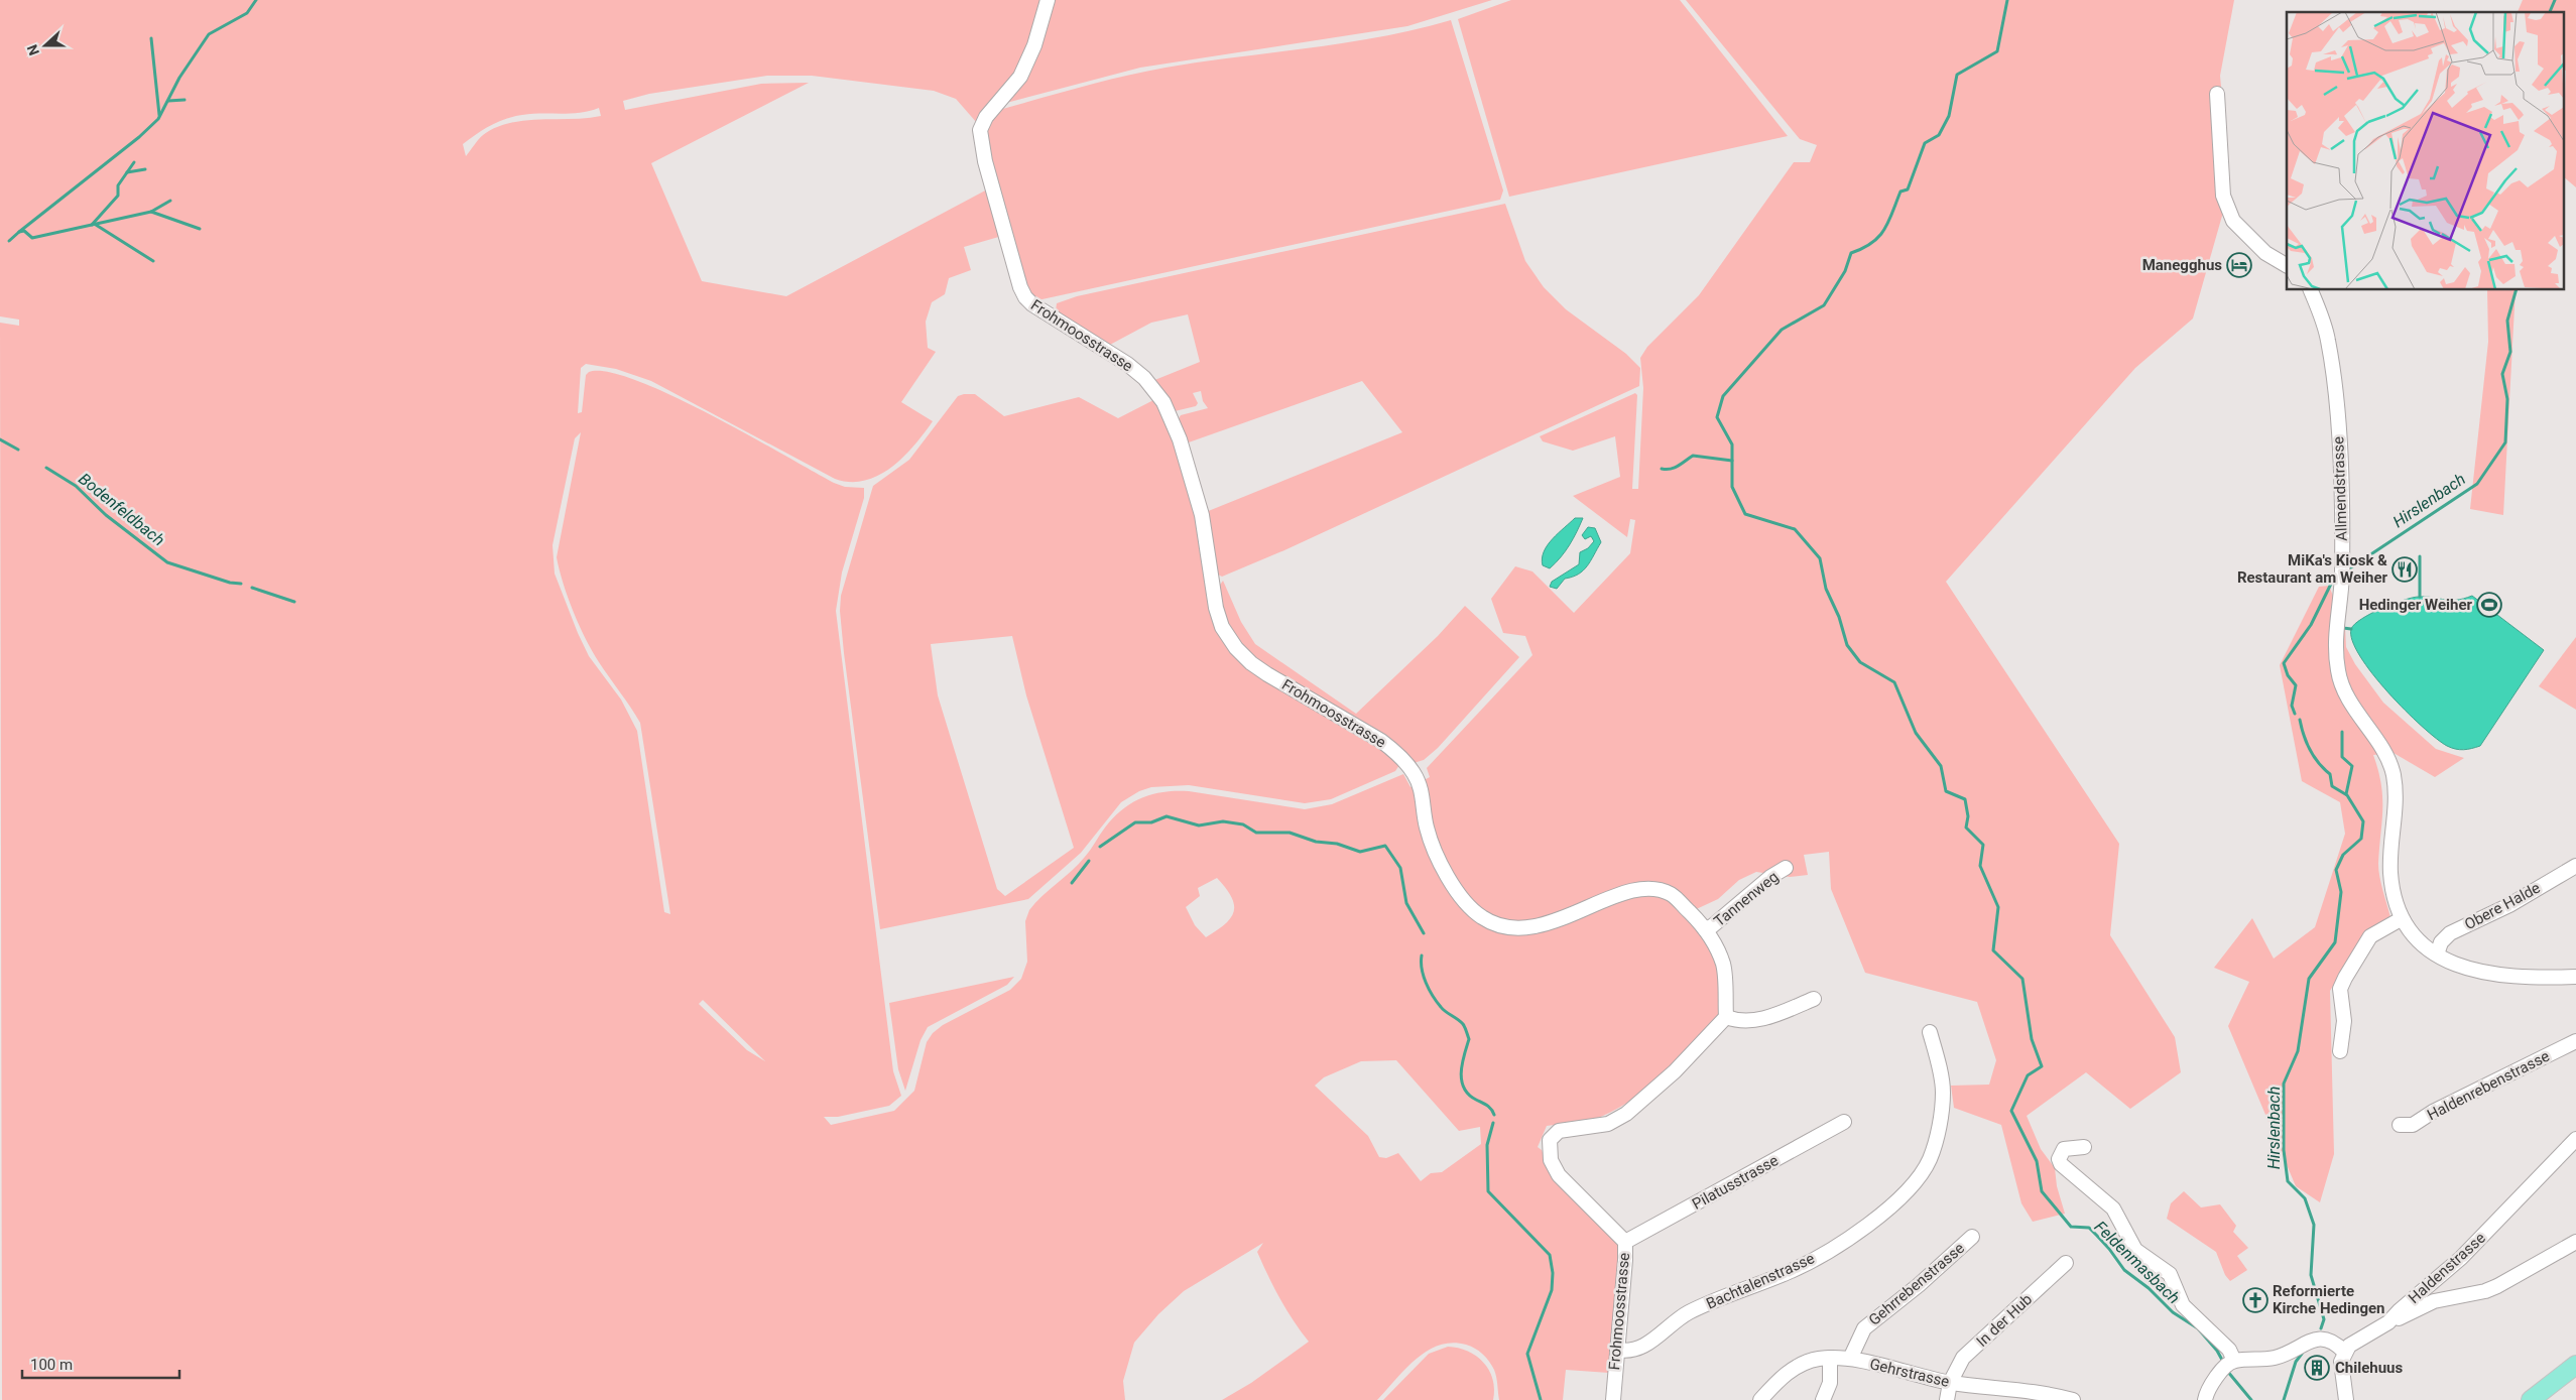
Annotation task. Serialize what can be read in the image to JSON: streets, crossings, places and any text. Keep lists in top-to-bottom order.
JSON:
{
  "streets": {
    "street": [
      "Frohmoosstrasse",
      "Allmendstrasse",
      "Tannenweg",
      "Obere Halde",
      "Haldenrebenstrasse",
      "Pilatusstrasse",
      "Haldenstrasse",
      "Bachtalenstrasse",
      "Gehrrebenstrasse",
      "In der Hub",
      "Gehrstrasse"
    ]
  },
  "crossings": [
    ["Frohmoosstrasse", "Tannenweg"],
    ["Frohmoosstrasse", "Pilatusstrasse"],
    ["Frohmoosstrasse", "Bachtalenstrasse"],
    ["Gehrrebenstrasse", "Gehrstrasse"],
    ["In der Hub", "Gehrstrasse"]
  ],
  "water": ["Hirslenbach", "Bodenfeldbach", "Feldenmasbach"],
  "places": {
    "hotel": ["Manegghus"],
    "restaurant": ["MiKa's Kiosk & Restaurant am Weiher"],
    "sports": ["Hedinger Weiher"],
    "church": ["Reformierte Kirche Hedingen"],
    "building": ["Chilehuus"]
  },
  "scale_bar": "100 m",
  "north": "left"
}
